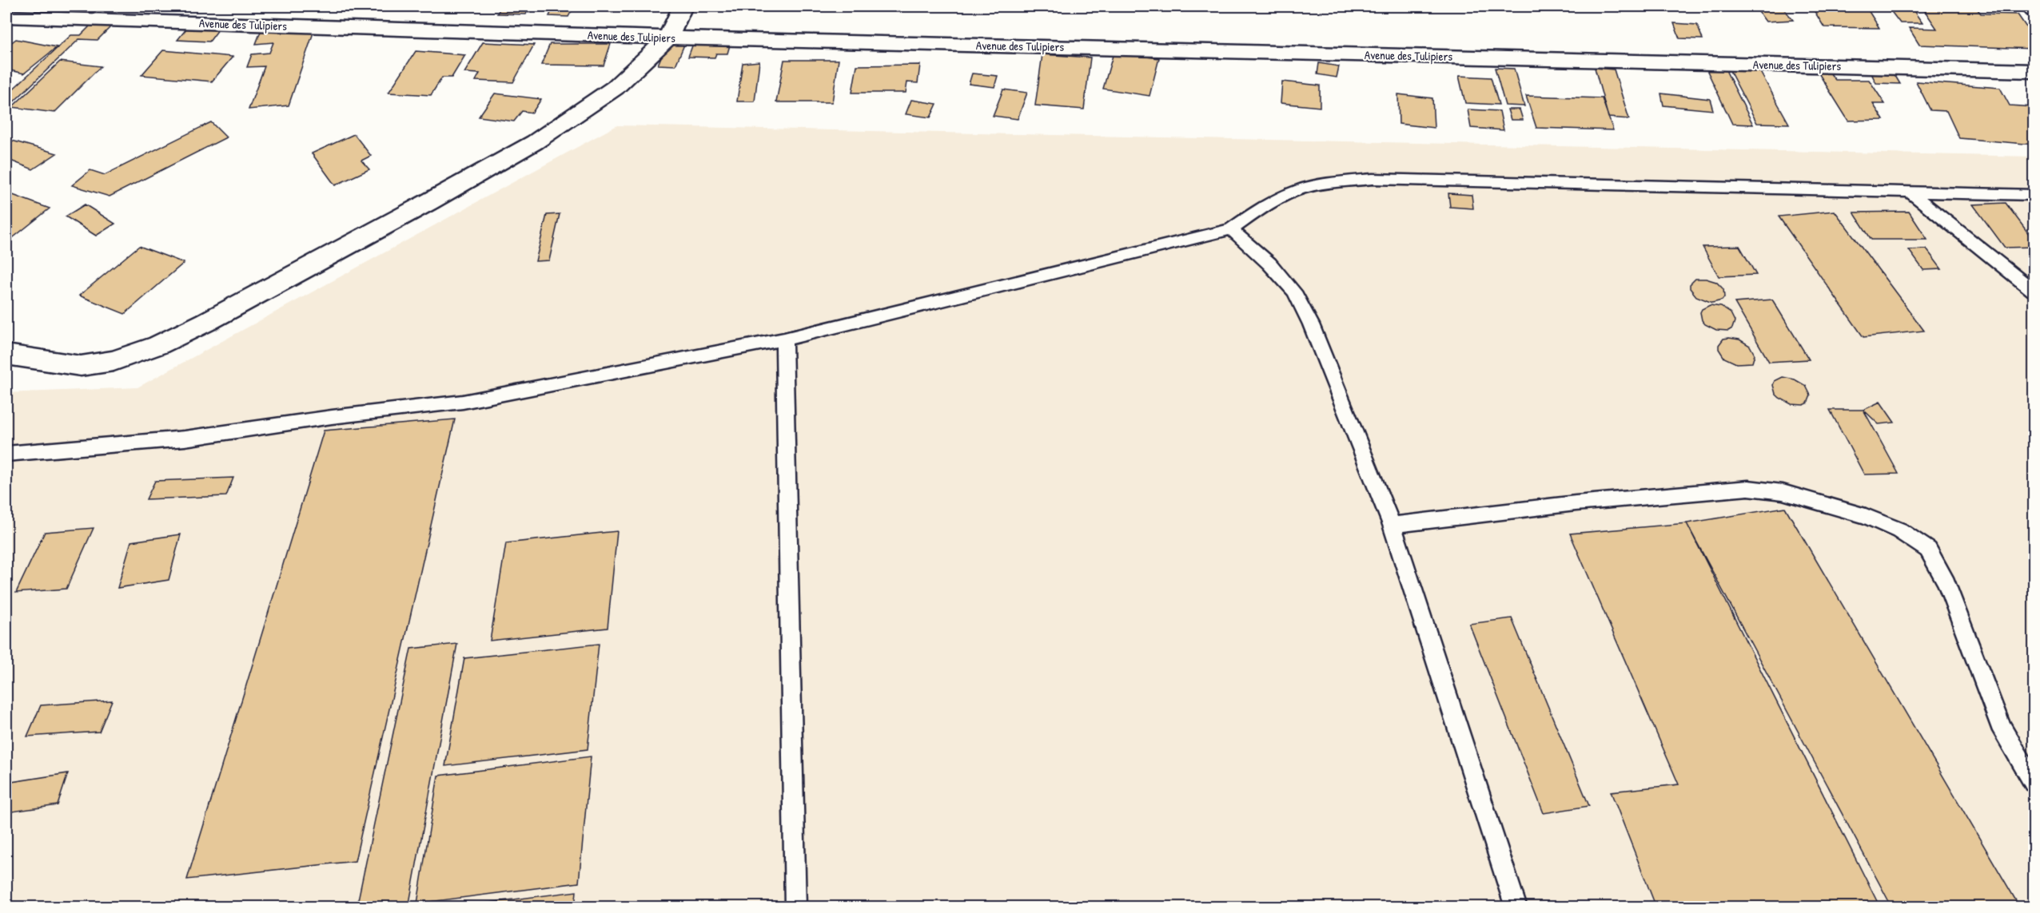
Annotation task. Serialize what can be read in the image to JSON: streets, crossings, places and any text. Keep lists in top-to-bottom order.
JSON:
{
  "streets": {
    "street": ["Avenue des Tulipiers"]
  }
}
